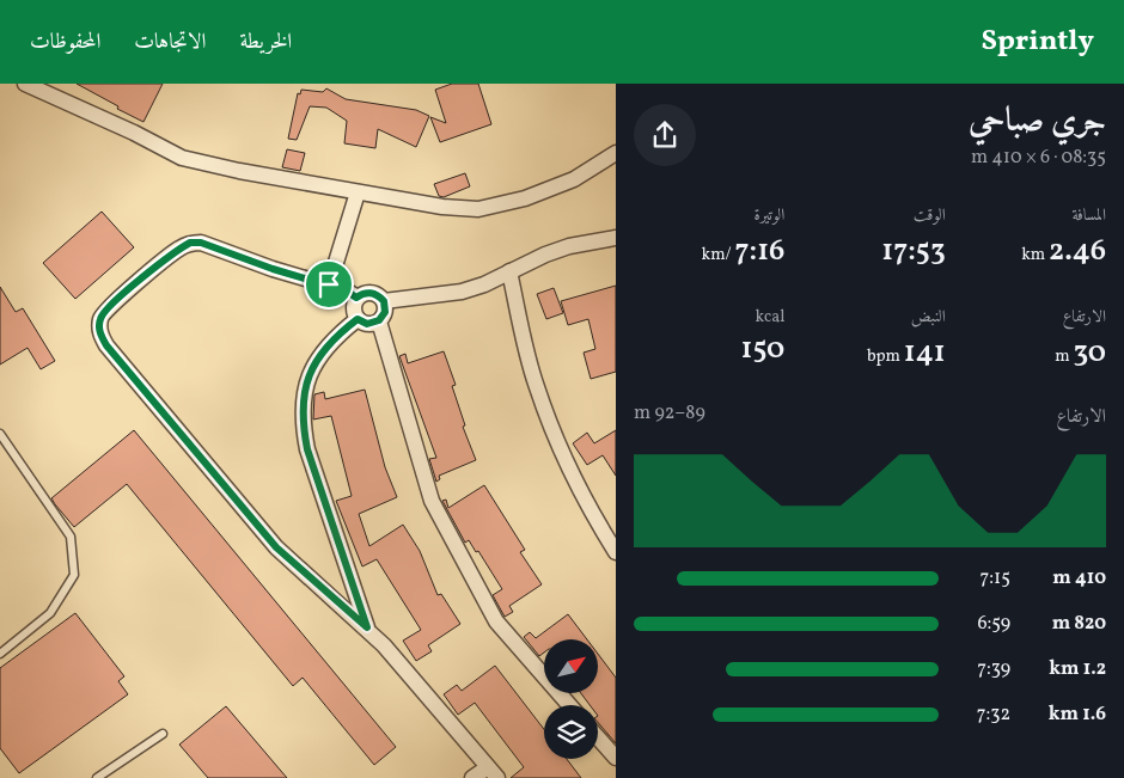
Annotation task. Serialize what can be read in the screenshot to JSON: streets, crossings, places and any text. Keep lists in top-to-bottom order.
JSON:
{
  "north": "top right",
  "page": {
    "header": "Sprintly",
    "nav": ["الخريطة", "الاتجاهات", "المحفوظات"],
    "heading": ["جري صباحي", "08:35 · 6 × 410 m"],
    "stats": [
      ["المسافة", "2.46 km"],
      ["الوقت", "17:53"],
      ["الوتيرة", "7:16 /km"],
      ["الارتفاع", "30 m"],
      ["النبض", "141 bpm"],
      ["kcal", "150"]
    ],
    "chart": ["الارتفاع", "89–92 m"],
    "list": [
      {
        "name": "410 m",
        "note": "7:15"
      },
      {
        "name": "820 m",
        "note": "6:59"
      },
      {
        "name": "1.2 km",
        "note": "7:39"
      },
      {
        "name": "1.6 km",
        "note": "7:32"
      }
    ]
  }
}
